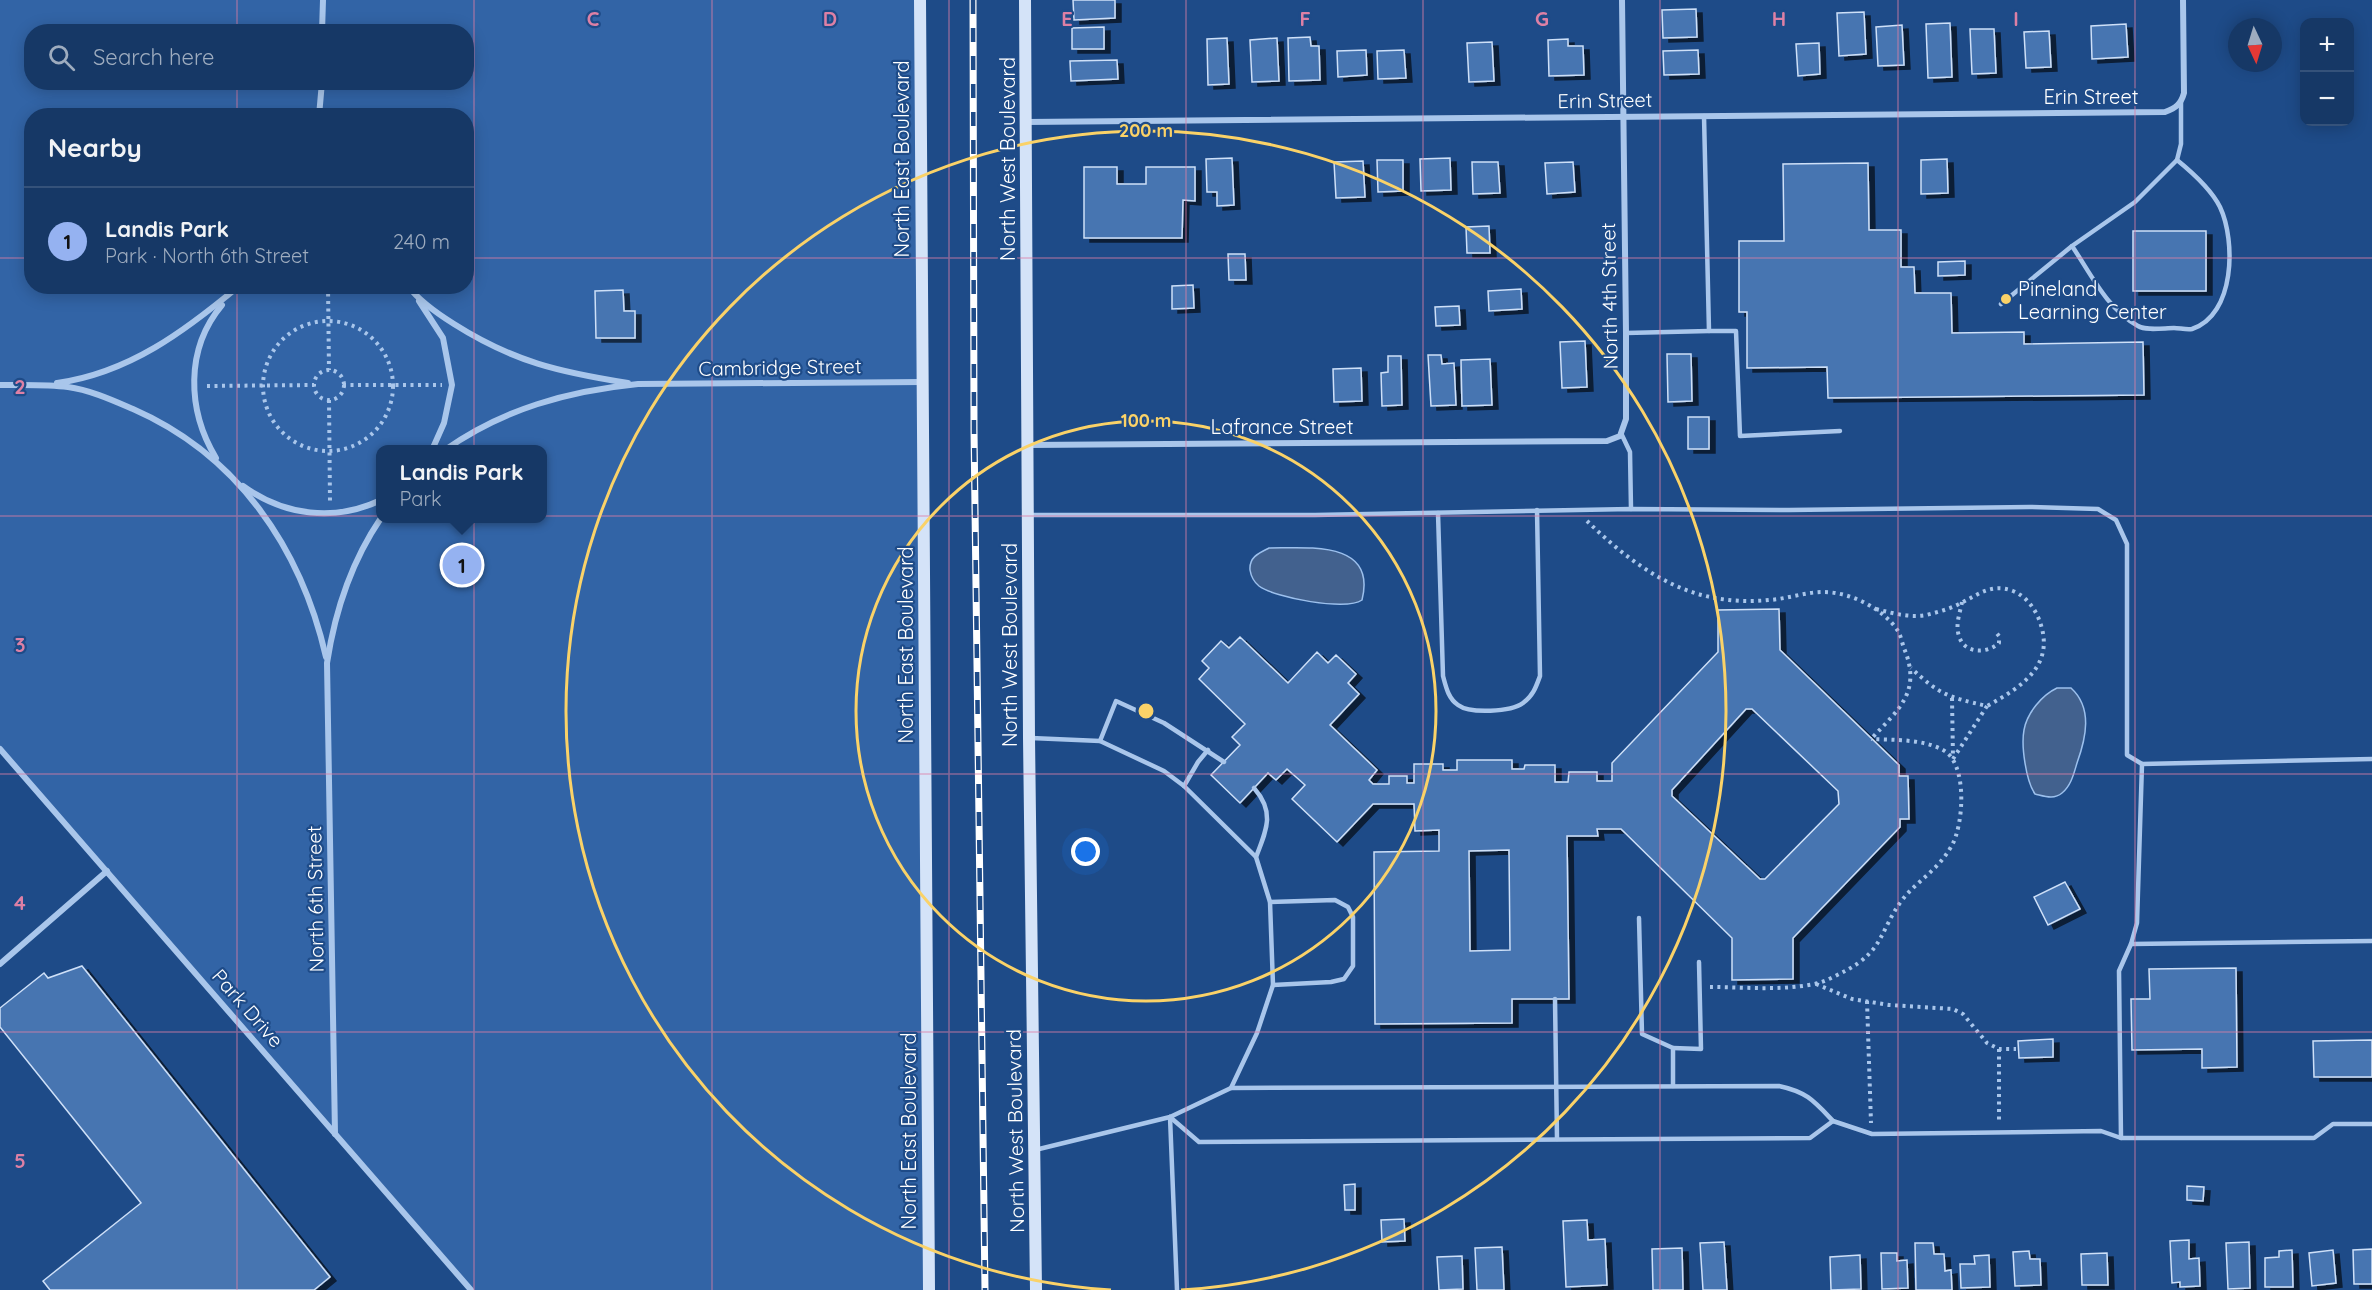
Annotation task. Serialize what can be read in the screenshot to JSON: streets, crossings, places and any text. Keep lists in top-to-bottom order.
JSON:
{
  "streets": {
    "main road": ["North East Boulevard", "North West Boulevard"],
    "street": [
      "Erin Street",
      "North 4th Street",
      "Cambridge Street",
      "Lafrance Street",
      "North 6th Street",
      "Park Drive"
    ]
  },
  "crossings": [
    ["Erin Street", "North West Boulevard"],
    ["Erin Street", "North 4th Street"],
    ["North East Boulevard", "Cambridge Street"],
    ["North West Boulevard", "Lafrance Street"],
    ["North 4th Street", "Lafrance Street"],
    ["North 6th Street", "Park Drive"]
  ],
  "places": ["Pineland Learning Center"],
  "north": "bottom",
  "page": {
    "map_buttons": ["+", "−"],
    "search": "Search here",
    "heading": "Nearby",
    "list": [
      {
        "mark": "1",
        "name": "Landis Park",
        "note": "Park · North 6th Street",
        "value": "240 m"
      }
    ],
    "popup": ["Landis Park", "Park"],
    "pins": "1"
  },
  "grid": {
    "columns": [
      "C",
      "D",
      "E",
      "F",
      "G",
      "H",
      "I"
    ],
    "rows": [
      "2",
      "3",
      "4",
      "5"
    ]
  },
  "rings": ["200 m", "100 m"]
}
